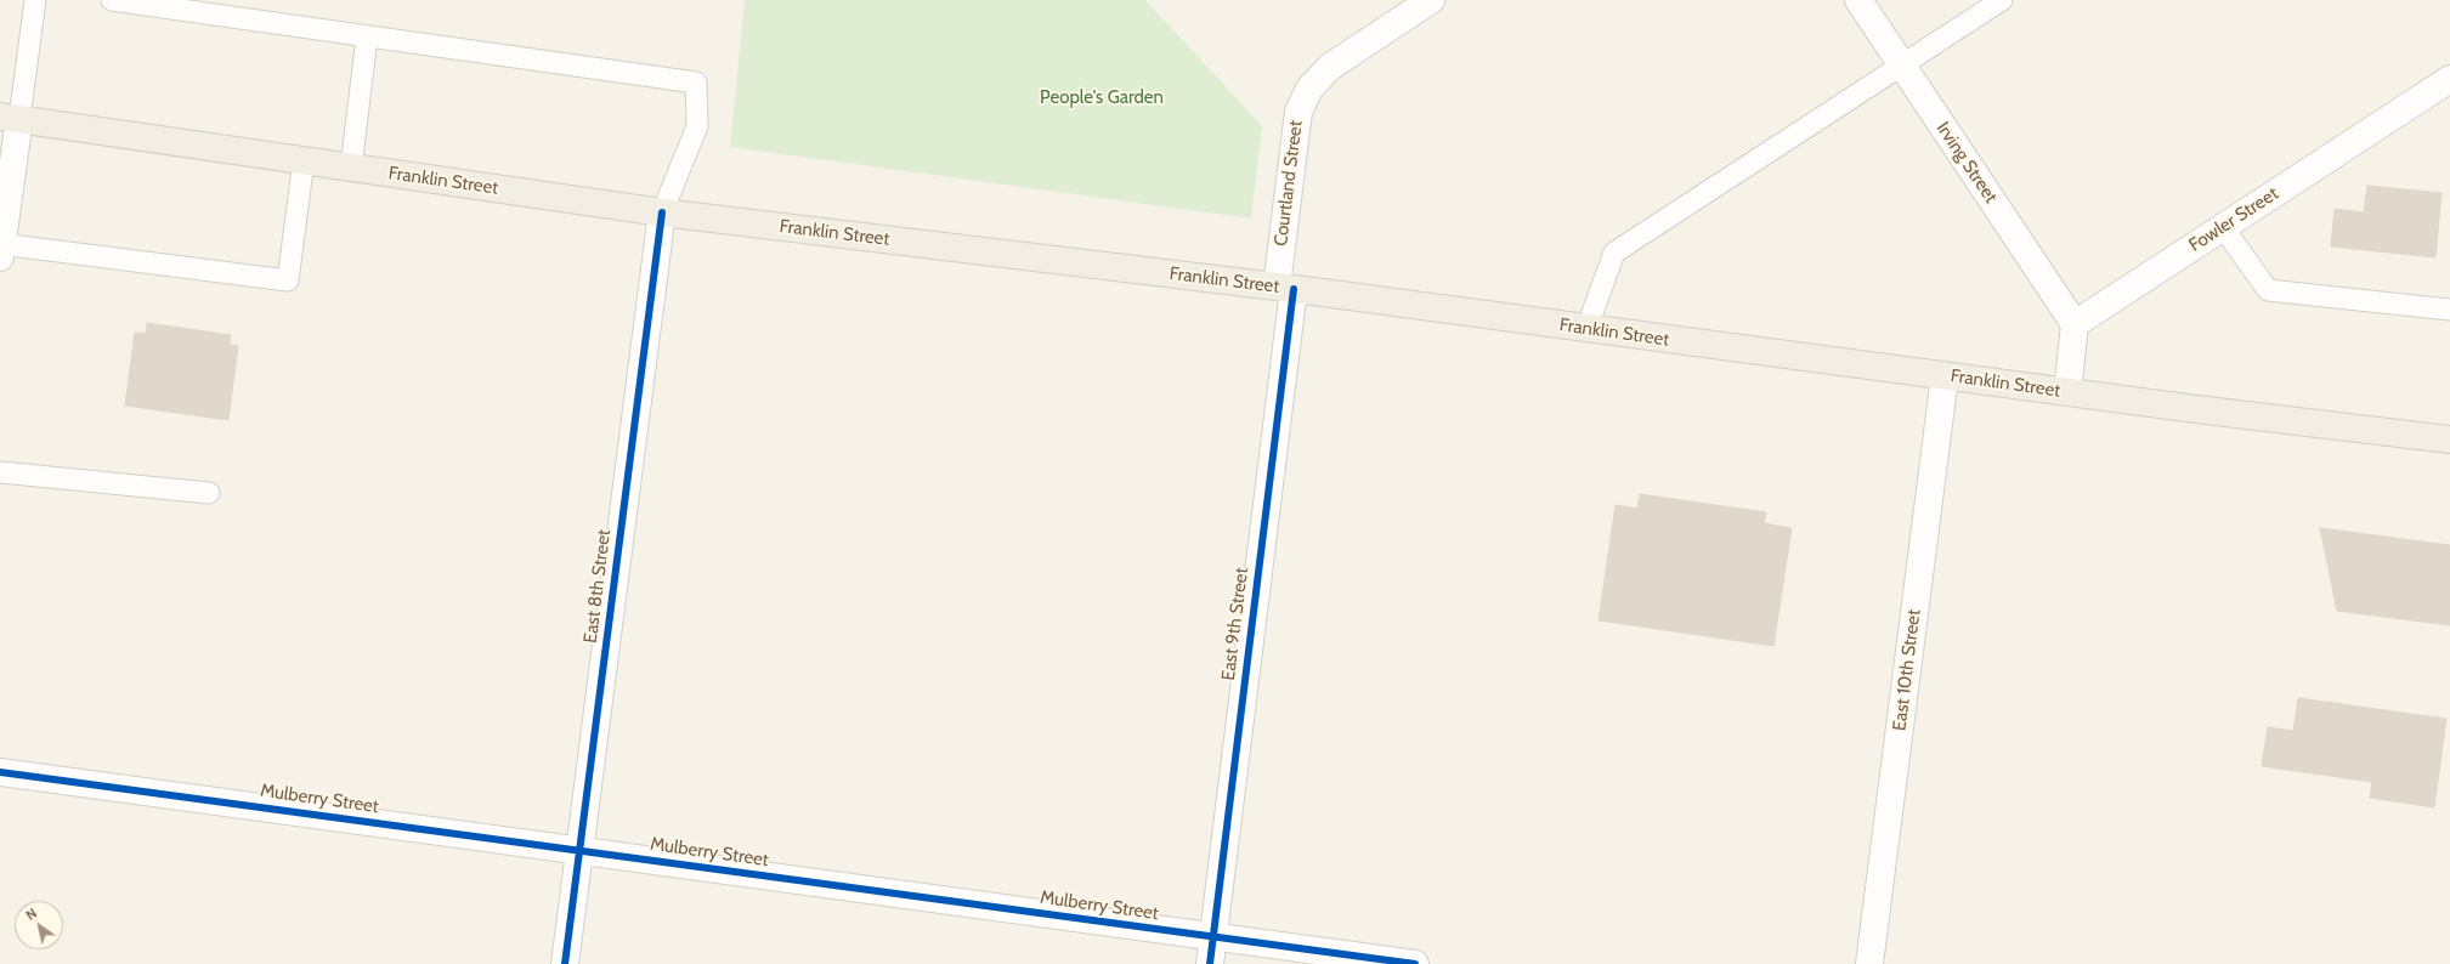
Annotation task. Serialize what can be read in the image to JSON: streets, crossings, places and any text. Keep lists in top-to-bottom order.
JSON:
{
  "streets": {
    "main road": ["Franklin Street"],
    "street": [
      "Irving Street",
      "Courtland Street",
      "Fowler Street",
      "East 8th Street",
      "East 9th Street",
      "East 10th Street",
      "Mulberry Street"
    ]
  },
  "crossings": [
    ["Irving Street", "Fowler Street"],
    ["Franklin Street", "Courtland Street"],
    ["Franklin Street", "East 8th Street"],
    ["Franklin Street", "East 9th Street"],
    ["Franklin Street", "East 10th Street"],
    ["Courtland Street", "East 9th Street"],
    ["East 8th Street", "Mulberry Street"],
    ["East 9th Street", "Mulberry Street"]
  ],
  "parks": ["People's Garden"],
  "north": "top left"
}
